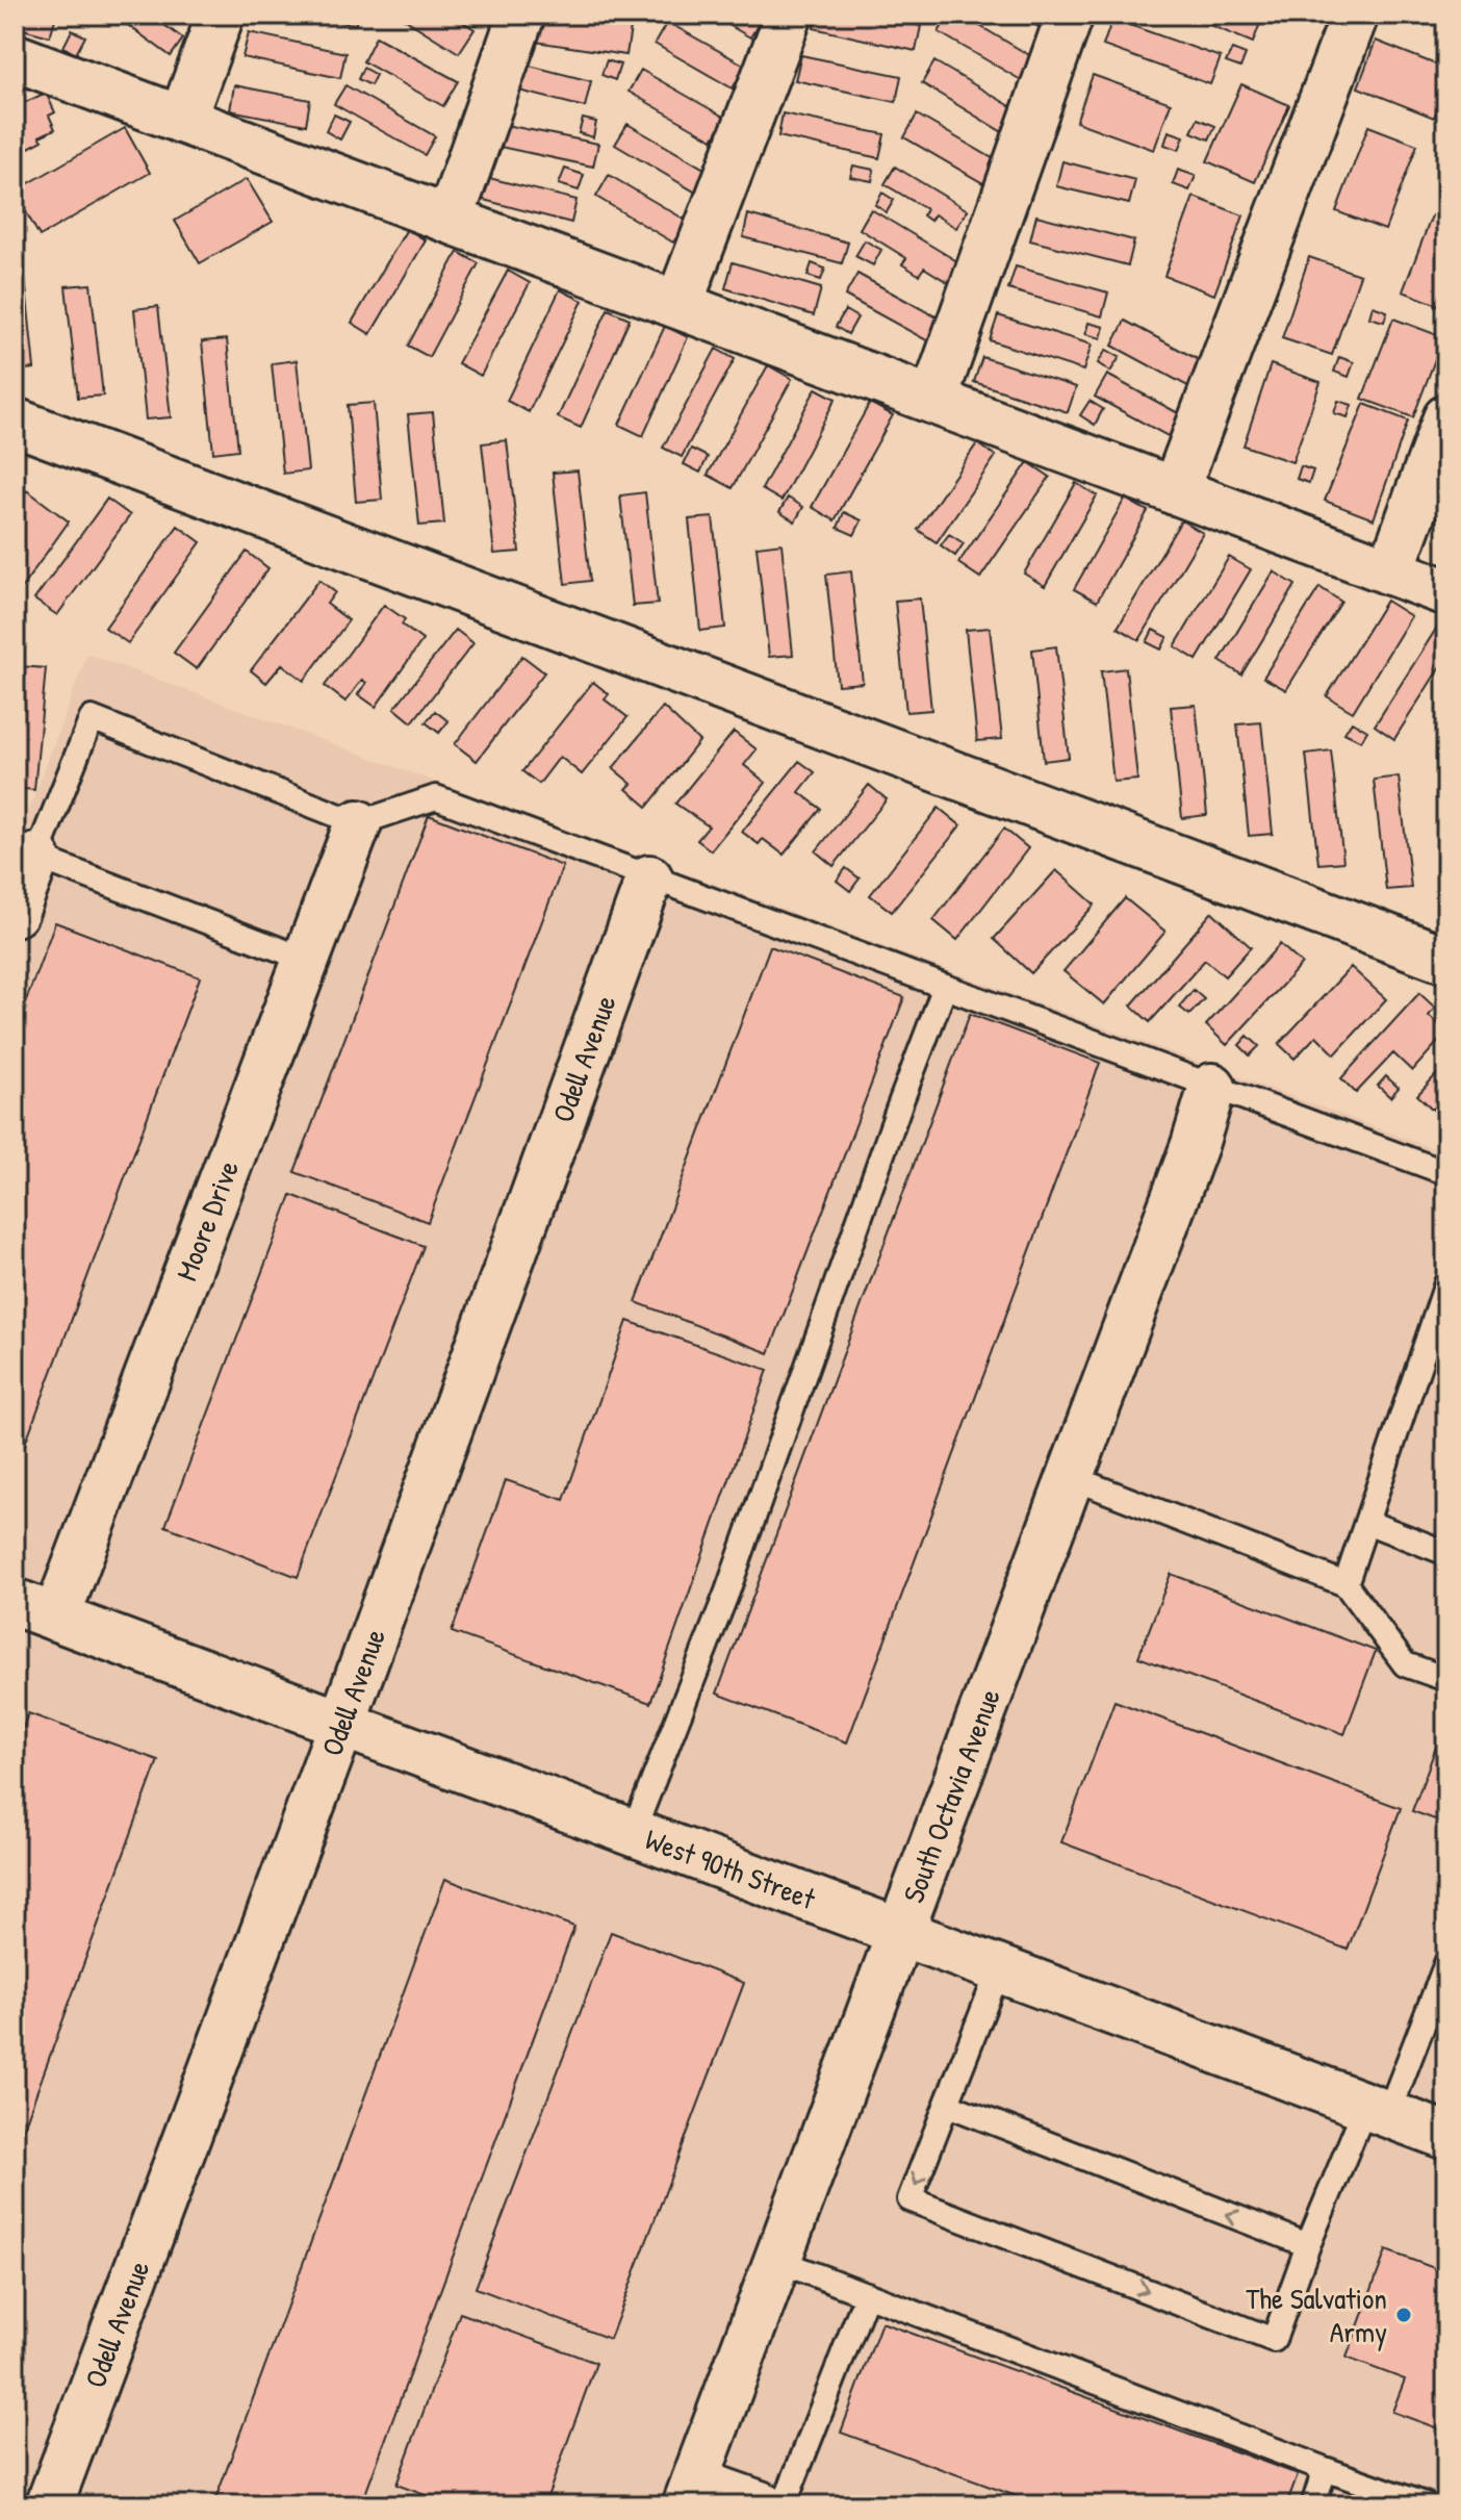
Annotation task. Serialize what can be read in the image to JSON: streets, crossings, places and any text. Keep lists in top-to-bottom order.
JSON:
{
  "streets": {
    "street": [
      "Odell Avenue",
      "Moore Drive",
      "South Octavia Avenue",
      "West 90th Street"
    ]
  },
  "crossings": [
    ["Odell Avenue", "West 90th Street"],
    ["Moore Drive", "West 90th Street"],
    ["South Octavia Avenue", "West 90th Street"]
  ],
  "places": ["The Salvation Army"]
}
